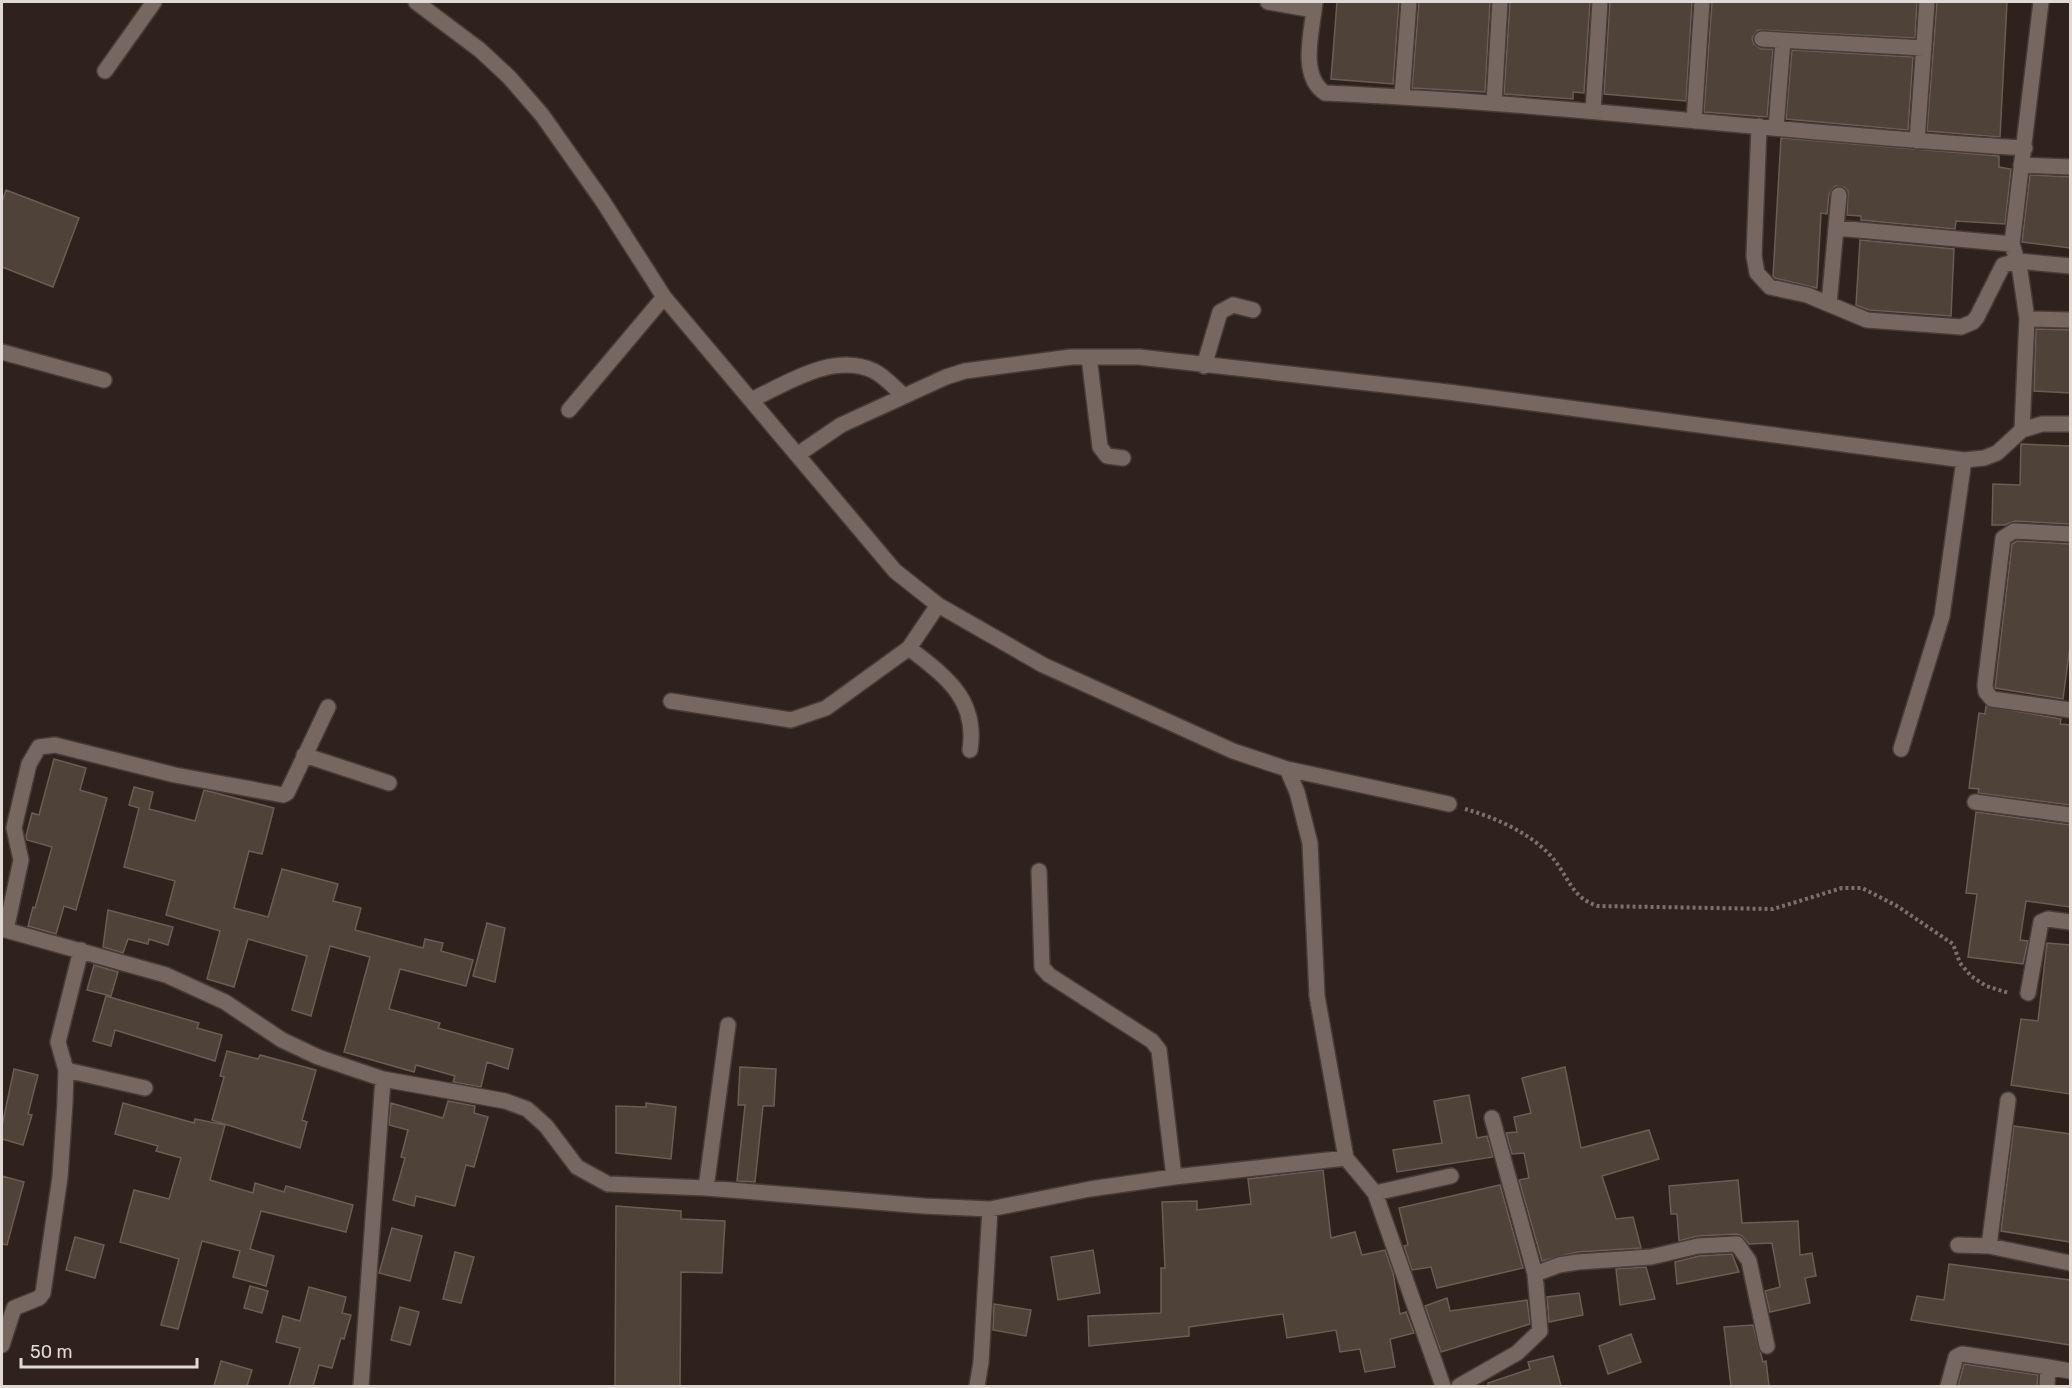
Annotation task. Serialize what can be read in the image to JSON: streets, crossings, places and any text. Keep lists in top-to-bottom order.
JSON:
{
  "scale_bar": "50 m"
}
